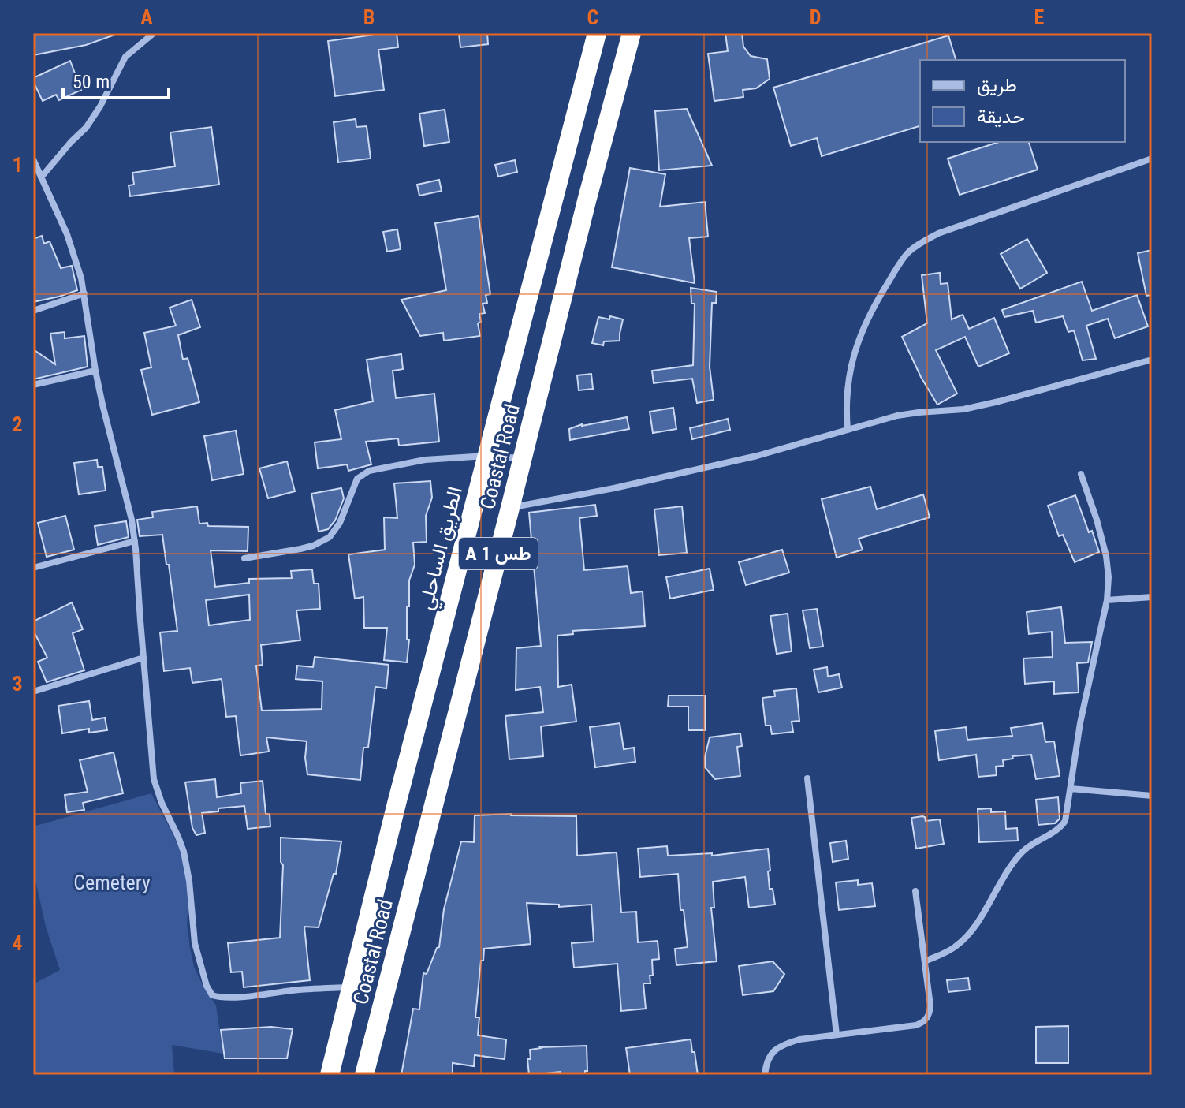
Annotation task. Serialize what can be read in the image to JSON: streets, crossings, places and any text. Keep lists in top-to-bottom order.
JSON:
{
  "streets": {
    "highway": ["Coastal Road", "الطريق الساحلي", "A 1 طس"]
  },
  "parks": ["Cemetery"],
  "legend": ["طريق", "حديقة"],
  "scale_bar": "50 m",
  "grid": {
    "columns": [
      "A",
      "B",
      "C",
      "D",
      "E"
    ],
    "rows": [
      "1",
      "2",
      "3",
      "4"
    ]
  }
}
